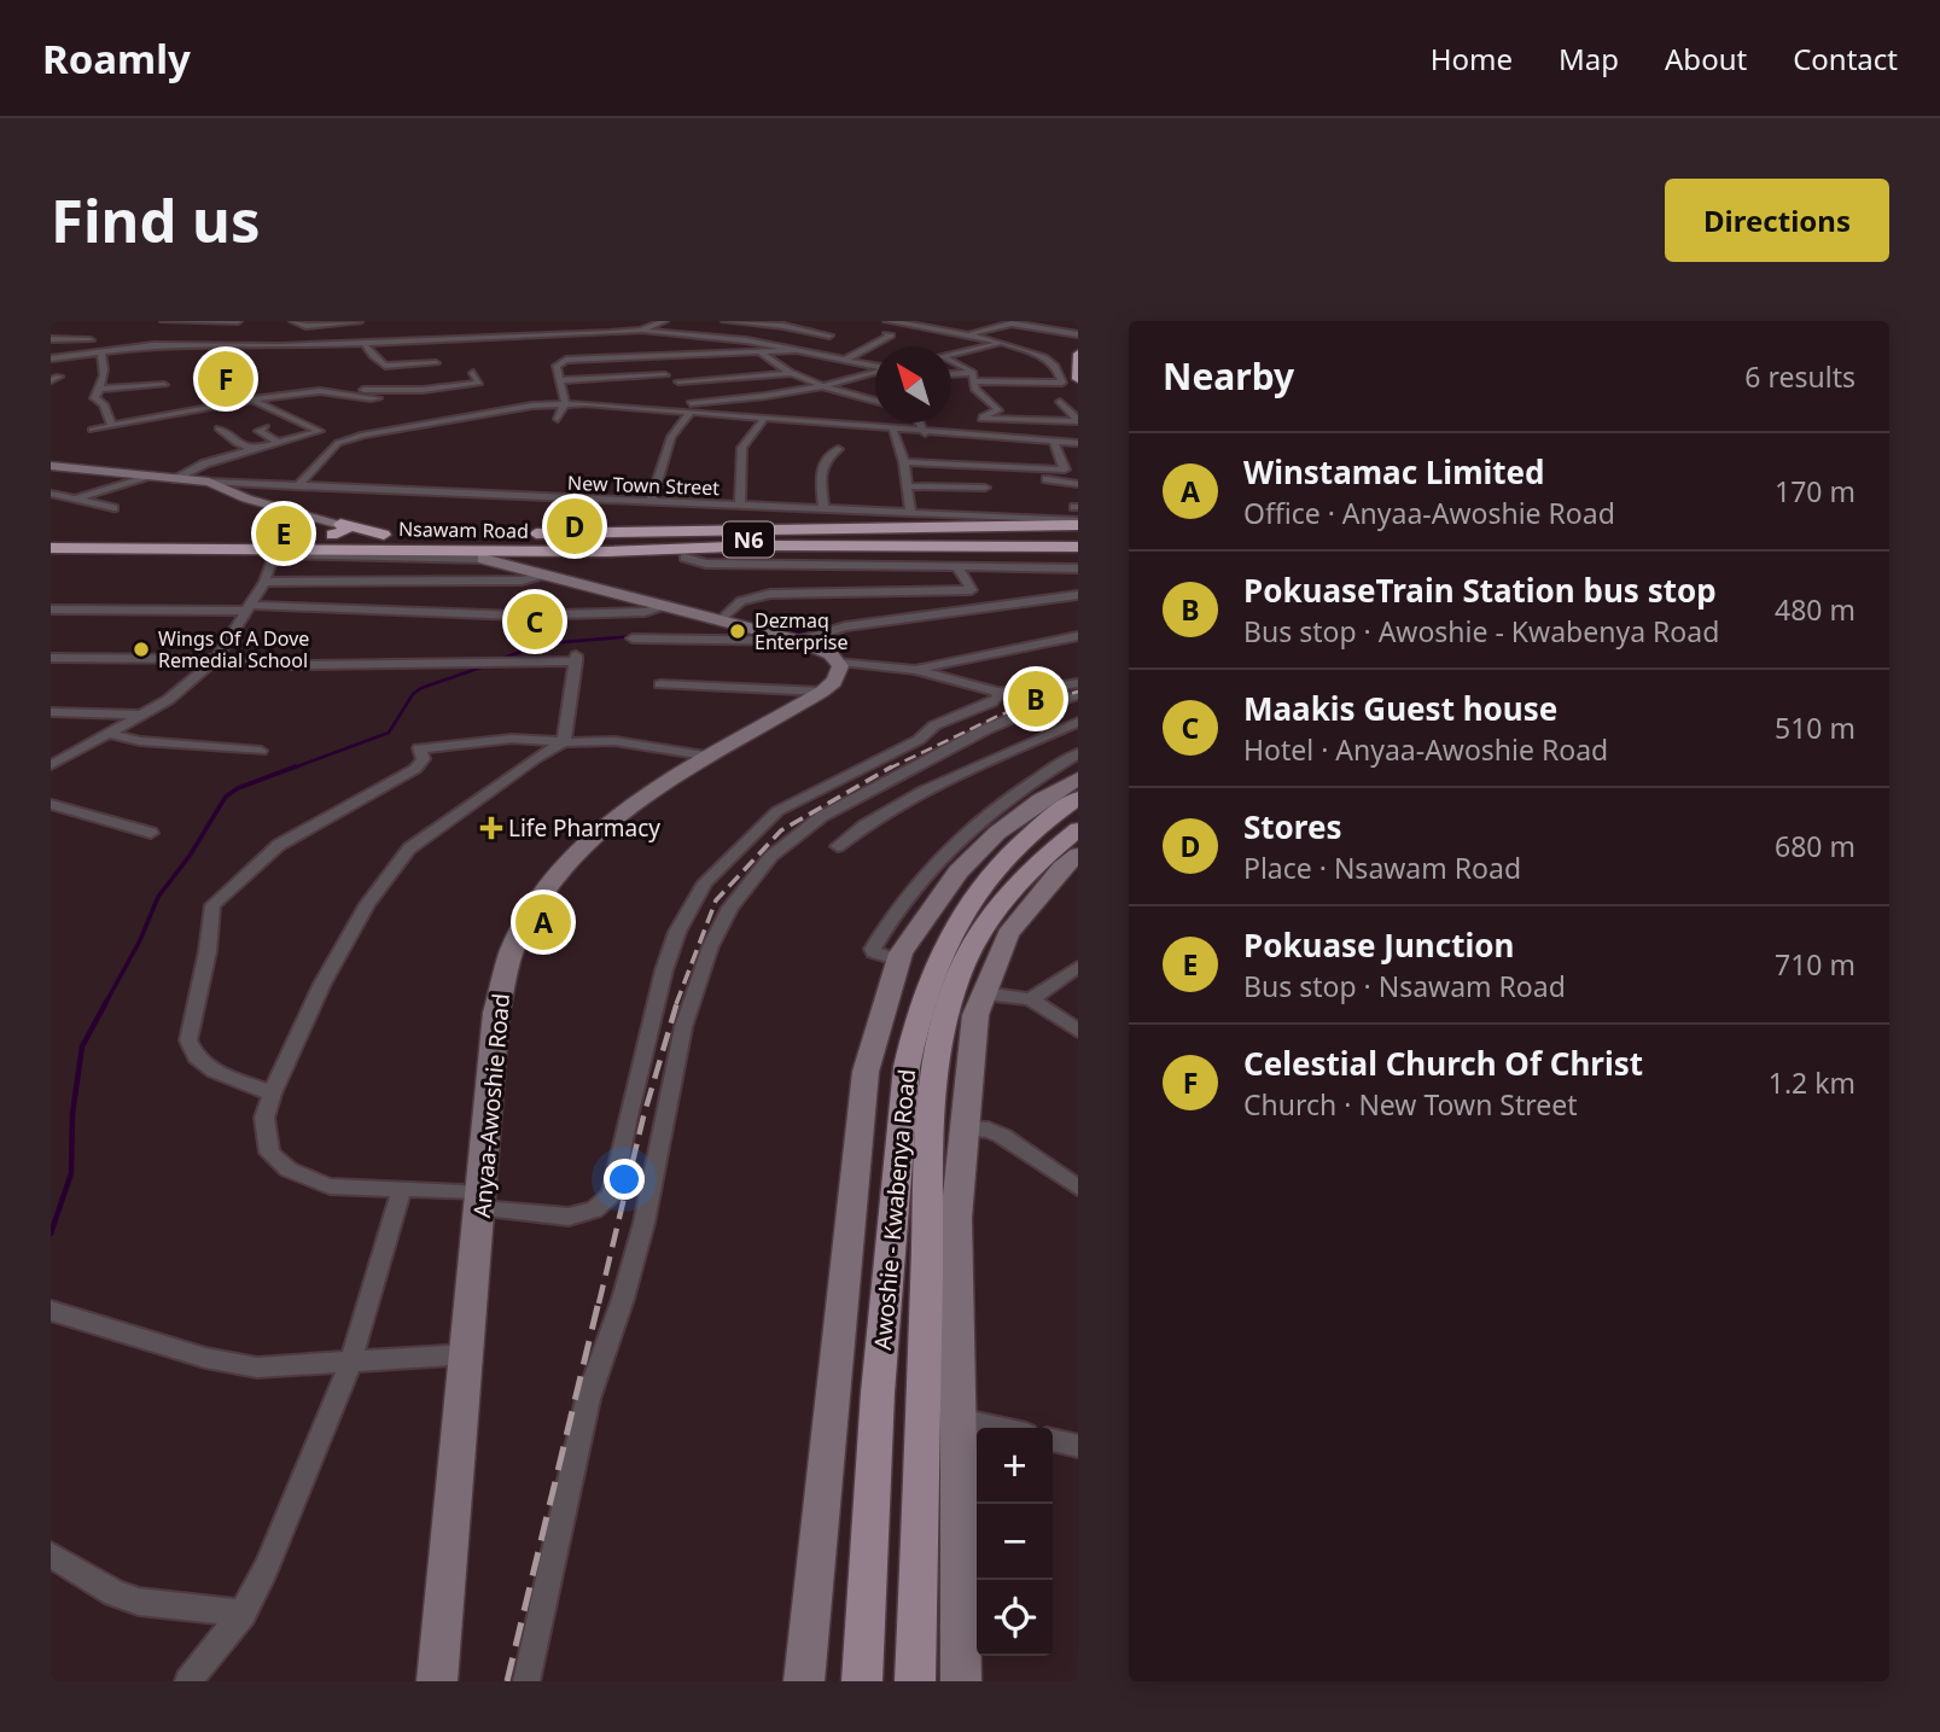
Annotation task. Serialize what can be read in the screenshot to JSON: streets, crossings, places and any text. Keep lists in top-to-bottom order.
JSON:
{
  "streets": {
    "highway": ["Nsawam Road", "N6"],
    "main road": ["Awoshie - Kwabenya Road"],
    "street": ["New Town Street", "Anyaa-Awoshie Road"]
  },
  "crossings": [
    ["New Town Street", "Nsawam Road"]
  ],
  "places": {
    "other": ["Dezmaq Enterprise", "Wings Of A Dove Remedial School"],
    "health": ["Life Pharmacy"]
  },
  "north": "top left",
  "page": {
    "header": "Roamly",
    "nav": [
      "Home",
      "Map",
      "About",
      "Contact"
    ],
    "buttons": "Directions",
    "title": "Find us",
    "heading": ["Nearby", "6 results"],
    "pins": [
      "F",
      "D",
      "E",
      "C",
      "B",
      "A"
    ],
    "list": [
      {
        "mark": "A",
        "name": "Winstamac Limited",
        "note": "Office · Anyaa-Awoshie Road",
        "value": "170 m"
      },
      {
        "mark": "B",
        "name": "PokuaseTrain Station bus stop",
        "note": "Bus stop · Awoshie - Kwabenya Road",
        "value": "480 m"
      },
      {
        "mark": "C",
        "name": "Maakis Guest house",
        "note": "Hotel · Anyaa-Awoshie Road",
        "value": "510 m"
      },
      {
        "mark": "D",
        "name": "Stores",
        "note": "Place · Nsawam Road",
        "value": "680 m"
      },
      {
        "mark": "E",
        "name": "Pokuase Junction",
        "note": "Bus stop · Nsawam Road",
        "value": "710 m"
      },
      {
        "mark": "F",
        "name": "Celestial Church Of Christ",
        "note": "Church · New Town Street",
        "value": "1.2 km"
      }
    ],
    "map_buttons": ["+", "−"]
  }
}
